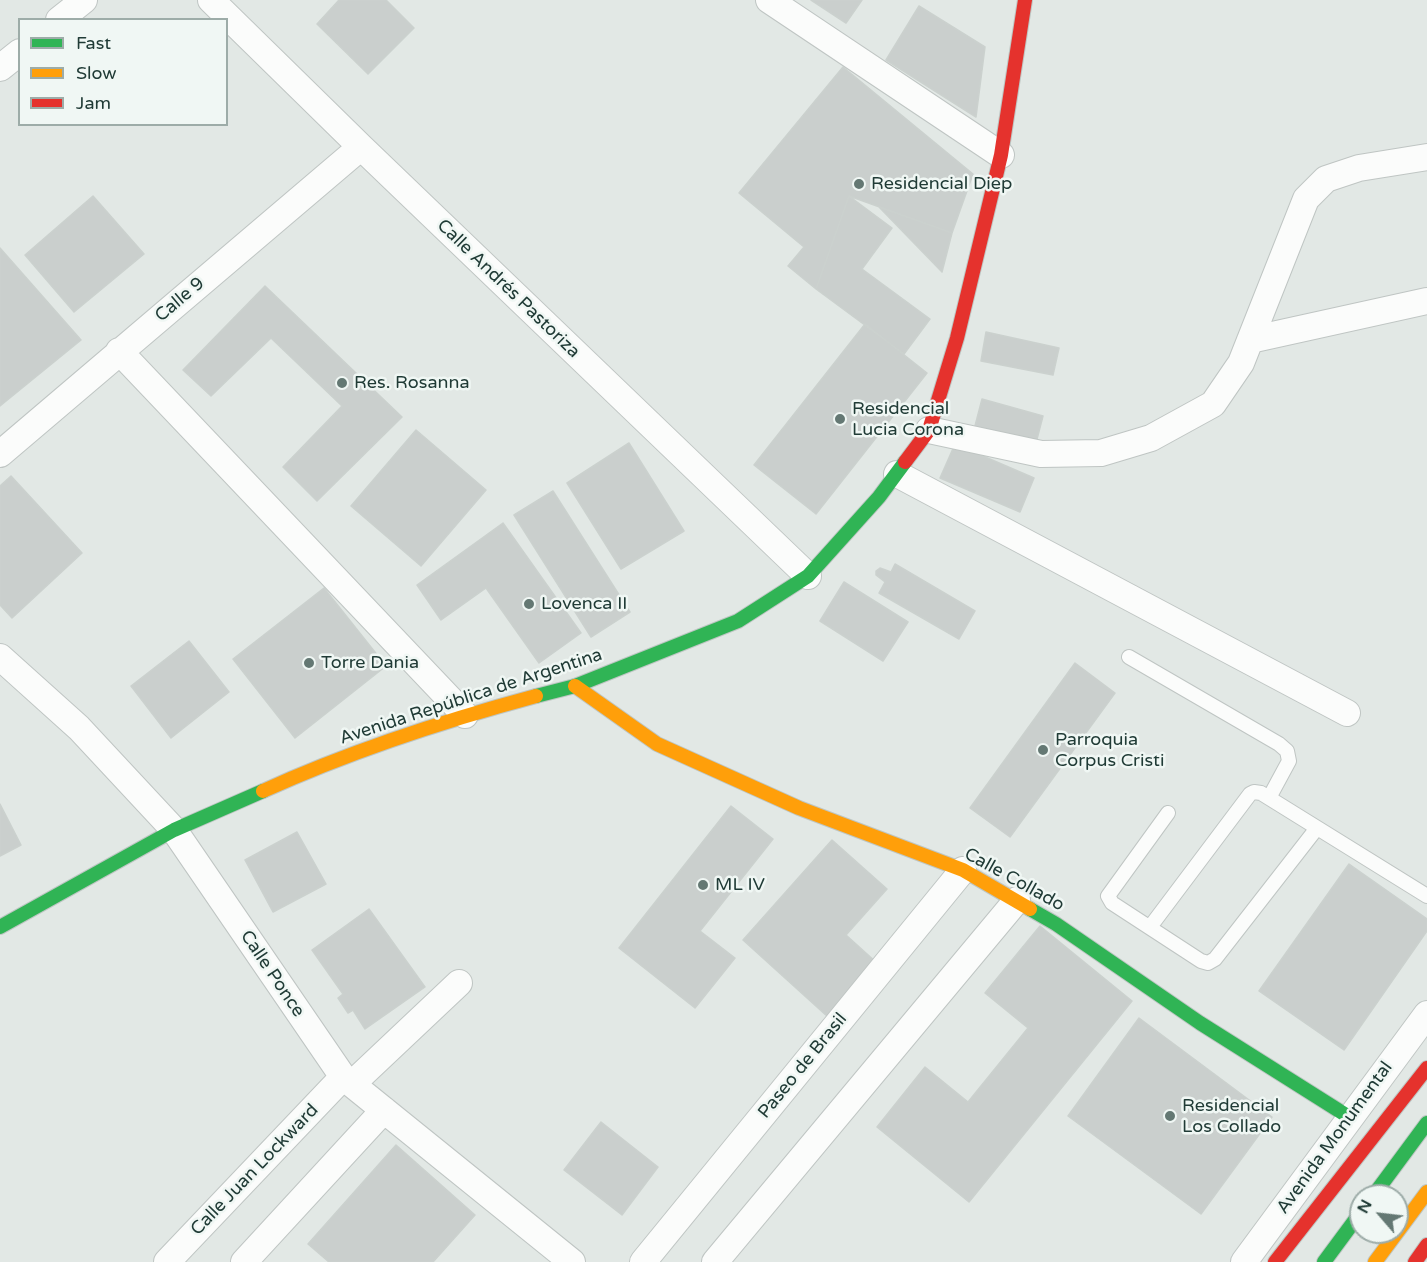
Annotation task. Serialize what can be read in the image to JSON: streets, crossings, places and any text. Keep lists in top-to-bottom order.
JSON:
{
  "streets": {
    "main road": ["Avenida República de Argentina", "Calle Collado"],
    "street": [
      "Calle Andrés Pastoriza",
      "Calle 9",
      "Calle Ponce",
      "Paseo de Brasil",
      "Avenida Monumental",
      "Calle Juan Lockward"
    ]
  },
  "crossings": [
    ["Calle Andrés Pastoriza", "Calle 9"],
    ["Calle Andrés Pastoriza", "Avenida República de Argentina"],
    ["Avenida República de Argentina", "Calle Collado"],
    ["Avenida República de Argentina", "Calle Ponce"],
    ["Calle Collado", "Paseo de Brasil"],
    ["Calle Collado", "Avenida Monumental"],
    ["Calle Ponce", "Calle Juan Lockward"]
  ],
  "places": [
    "Residencial Diep",
    "Res. Rosanna",
    "Residencial Lucia Corona",
    "Lovenca II",
    "Torre Dania",
    "Parroquia Corpus Cristi",
    "ML IV",
    "Residencial Los Collado"
  ],
  "legend": ["Fast", "Slow", "Jam"],
  "north": "top left"
}
